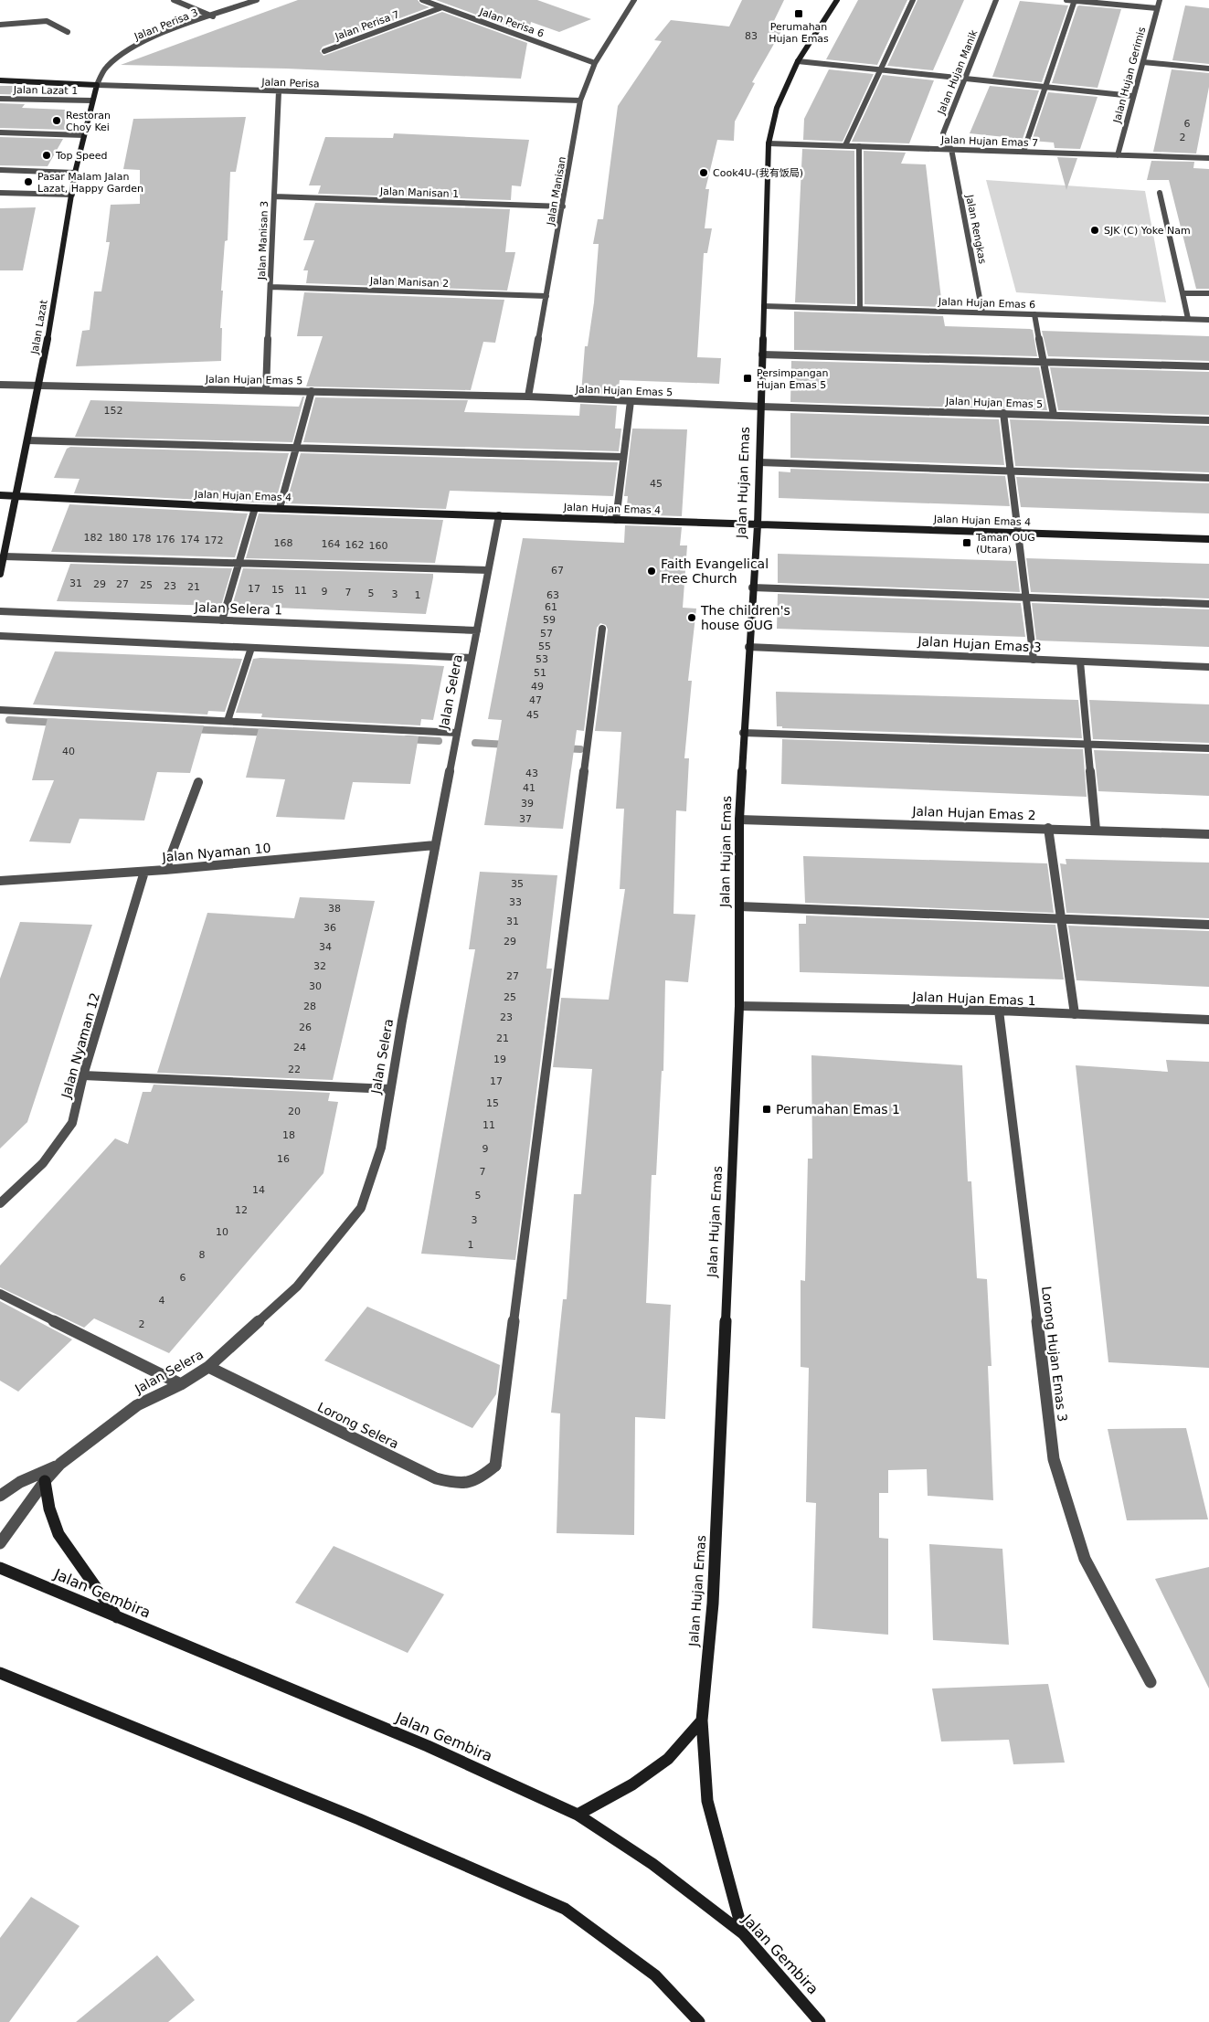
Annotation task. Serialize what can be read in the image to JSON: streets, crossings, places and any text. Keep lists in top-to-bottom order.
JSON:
{
  "streets": {
    "street": [
      "Jalan Perisa 6",
      "Jalan Perisa 3",
      "Jalan Perisa 7",
      "Jalan Hujan Manik",
      "Jalan Hujan Gerimis",
      "Jalan Perisa",
      "Jalan Lazat 1",
      "Jalan Hujan Emas 7",
      "Jalan Manisan",
      "Jalan Manisan 1",
      "Jalan Rengkas",
      "Jalan Manisan 3",
      "Jalan Manisan 2",
      "Jalan Hujan Emas 6",
      "Jalan Lazat",
      "Jalan Hujan Emas 5",
      "Jalan Hujan Emas",
      "Jalan Hujan Emas 4",
      "Jalan Selera 1",
      "Jalan Hujan Emas 3",
      "Jalan Selera",
      "Jalan Hujan Emas 2",
      "Jalan Nyaman 10",
      "Jalan Hujan Emas 1",
      "Jalan Nyaman 12",
      "Lorong Hujan Emas 3",
      "Lorong Selera",
      "Jalan Gembira"
    ]
  },
  "crossings": [
    ["Jalan Perisa 6", "Jalan Perisa 7"],
    ["Jalan Perisa 6", "Jalan Manisan"],
    ["Jalan Perisa 3", "Jalan Perisa"],
    ["Jalan Perisa 3", "Jalan Lazat"],
    ["Jalan Hujan Manik", "Jalan Hujan Emas 7"],
    ["Jalan Hujan Manik", "Jalan Rengkas"],
    ["Jalan Hujan Gerimis", "Jalan Hujan Emas 7"],
    ["Jalan Perisa", "Jalan Manisan"],
    ["Jalan Perisa", "Jalan Manisan 3"],
    ["Jalan Perisa", "Jalan Lazat"],
    ["Jalan Lazat 1", "Jalan Lazat"],
    ["Jalan Hujan Emas 7", "Jalan Rengkas"],
    ["Jalan Hujan Emas 7", "Jalan Hujan Emas"],
    ["Jalan Manisan", "Jalan Manisan 1"],
    ["Jalan Manisan", "Jalan Manisan 2"],
    ["Jalan Manisan", "Jalan Hujan Emas 5"],
    ["Jalan Manisan 1", "Jalan Manisan 3"],
    ["Jalan Rengkas", "Jalan Hujan Emas 6"],
    ["Jalan Manisan 3", "Jalan Manisan 2"],
    ["Jalan Manisan 3", "Jalan Hujan Emas 5"],
    ["Jalan Hujan Emas 6", "Jalan Hujan Emas"],
    ["Jalan Lazat", "Jalan Hujan Emas 5"],
    ["Jalan Lazat", "Jalan Hujan Emas 4"],
    ["Jalan Hujan Emas 5", "Jalan Hujan Emas"],
    ["Jalan Hujan Emas", "Jalan Hujan Emas 4"],
    ["Jalan Hujan Emas", "Jalan Hujan Emas 3"],
    ["Jalan Hujan Emas", "Jalan Hujan Emas 2"],
    ["Jalan Hujan Emas", "Jalan Hujan Emas 1"],
    ["Jalan Hujan Emas", "Jalan Gembira"],
    ["Jalan Hujan Emas 4", "Jalan Selera"],
    ["Jalan Selera 1", "Jalan Selera"],
    ["Jalan Selera", "Jalan Nyaman 10"],
    ["Jalan Selera", "Lorong Selera"],
    ["Jalan Nyaman 10", "Jalan Nyaman 12"],
    ["Jalan Hujan Emas 1", "Lorong Hujan Emas 3"]
  ],
  "places": {
    "transit": [
      "Perumahan Hujan Emas",
      "Persimpangan Hujan Emas 5",
      "Taman OUG (Utara)",
      "Perumahan Emas 1"
    ],
    "other": [
      "Restoran Choy Kei",
      "Top Speed",
      "Cook4U-(我有饭局)",
      "Pasar Malam Jalan Lazat, Happy Garden",
      "SJK (C) Yoke Nam",
      "Faith Evangelical Free Church",
      "The children's house OUG"
    ]
  },
  "house_numbers": [
    "83",
    "6",
    "2",
    "152",
    "45",
    "182",
    "180",
    "178",
    "176",
    "174",
    "172",
    "168",
    "164",
    "162",
    "160",
    "67",
    "31",
    "29",
    "27",
    "25",
    "23",
    "21",
    "17",
    "15",
    "11",
    "9",
    "7",
    "5",
    "3",
    "1",
    "63",
    "61",
    "59",
    "57",
    "55",
    "53",
    "51",
    "49",
    "47",
    "45",
    "40",
    "43",
    "41",
    "39",
    "37",
    "35",
    "33",
    "38",
    "31",
    "36",
    "29",
    "34",
    "32",
    "27",
    "30",
    "25",
    "28",
    "23",
    "26",
    "21",
    "24",
    "19",
    "22",
    "17",
    "15",
    "20",
    "11",
    "18",
    "9",
    "16",
    "7",
    "14",
    "5",
    "12",
    "3",
    "10",
    "1",
    "8",
    "6",
    "4",
    "2"
  ]
}
